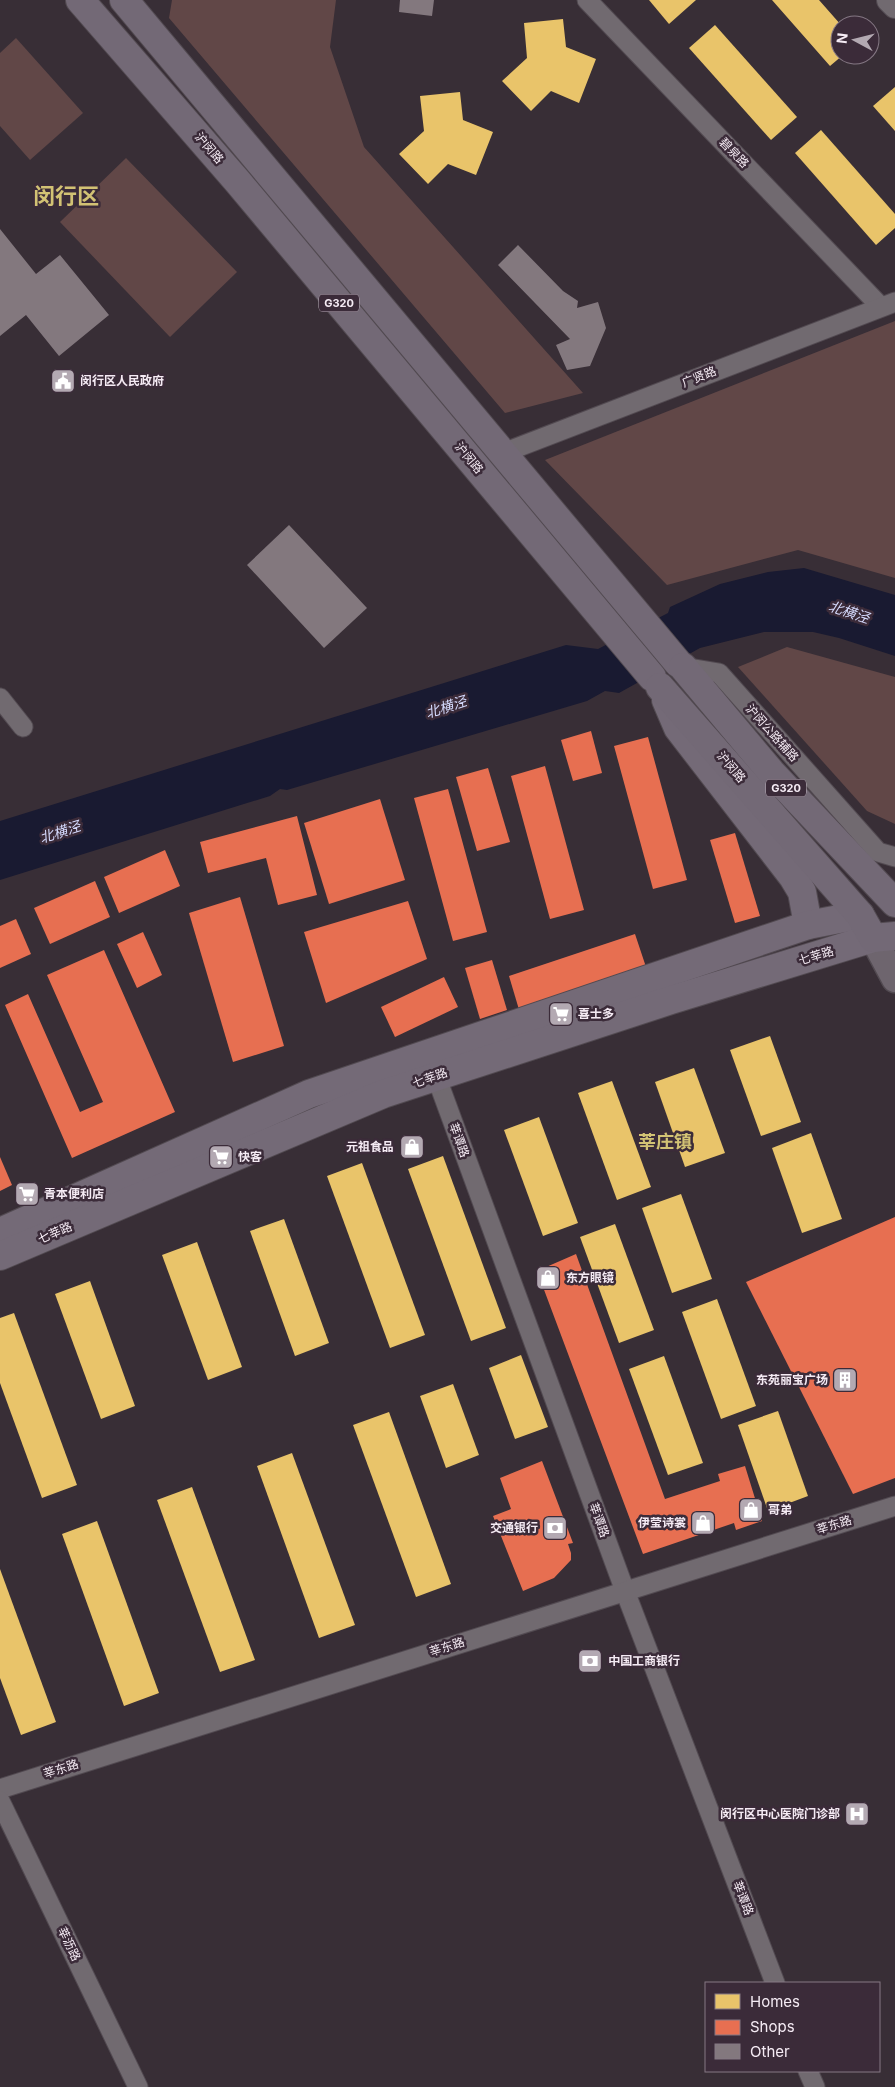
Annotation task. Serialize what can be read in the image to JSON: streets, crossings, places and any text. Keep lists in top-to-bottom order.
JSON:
{
  "streets": {
    "highway": ["沪闵路", "G320"],
    "main road": ["七莘路"],
    "street": [
      "碧泉路",
      "广贤路",
      "沪闵公路辅路",
      "莘谭路",
      "莘东路",
      "莘沥路"
    ]
  },
  "crossings": [
    ["沪闵路", "G320"],
    ["沪闵路", "七莘路"],
    ["碧泉路", "广贤路"],
    ["G320", "广贤路"],
    ["G320", "沪闵公路辅路"],
    ["G320", "七莘路"],
    ["七莘路", "莘谭路"],
    ["莘谭路", "莘东路"]
  ],
  "districts": ["闵行区", "莘庄镇"],
  "water": ["北横泾"],
  "places": {
    "public building": ["闵行区人民政府"],
    "supermarket": ["喜士多", "快客", "青本便利店"],
    "shop": [
      "元祖食品",
      "东方眼镜",
      "哥弟",
      "伊莹诗裳"
    ],
    "building": ["东苑丽宝广场"],
    "bank": ["交通银行", "中国工商银行"],
    "hospital": ["闵行区中心医院门诊部"]
  },
  "legend": ["Homes", "Shops", "Other"],
  "north": "left"
}
